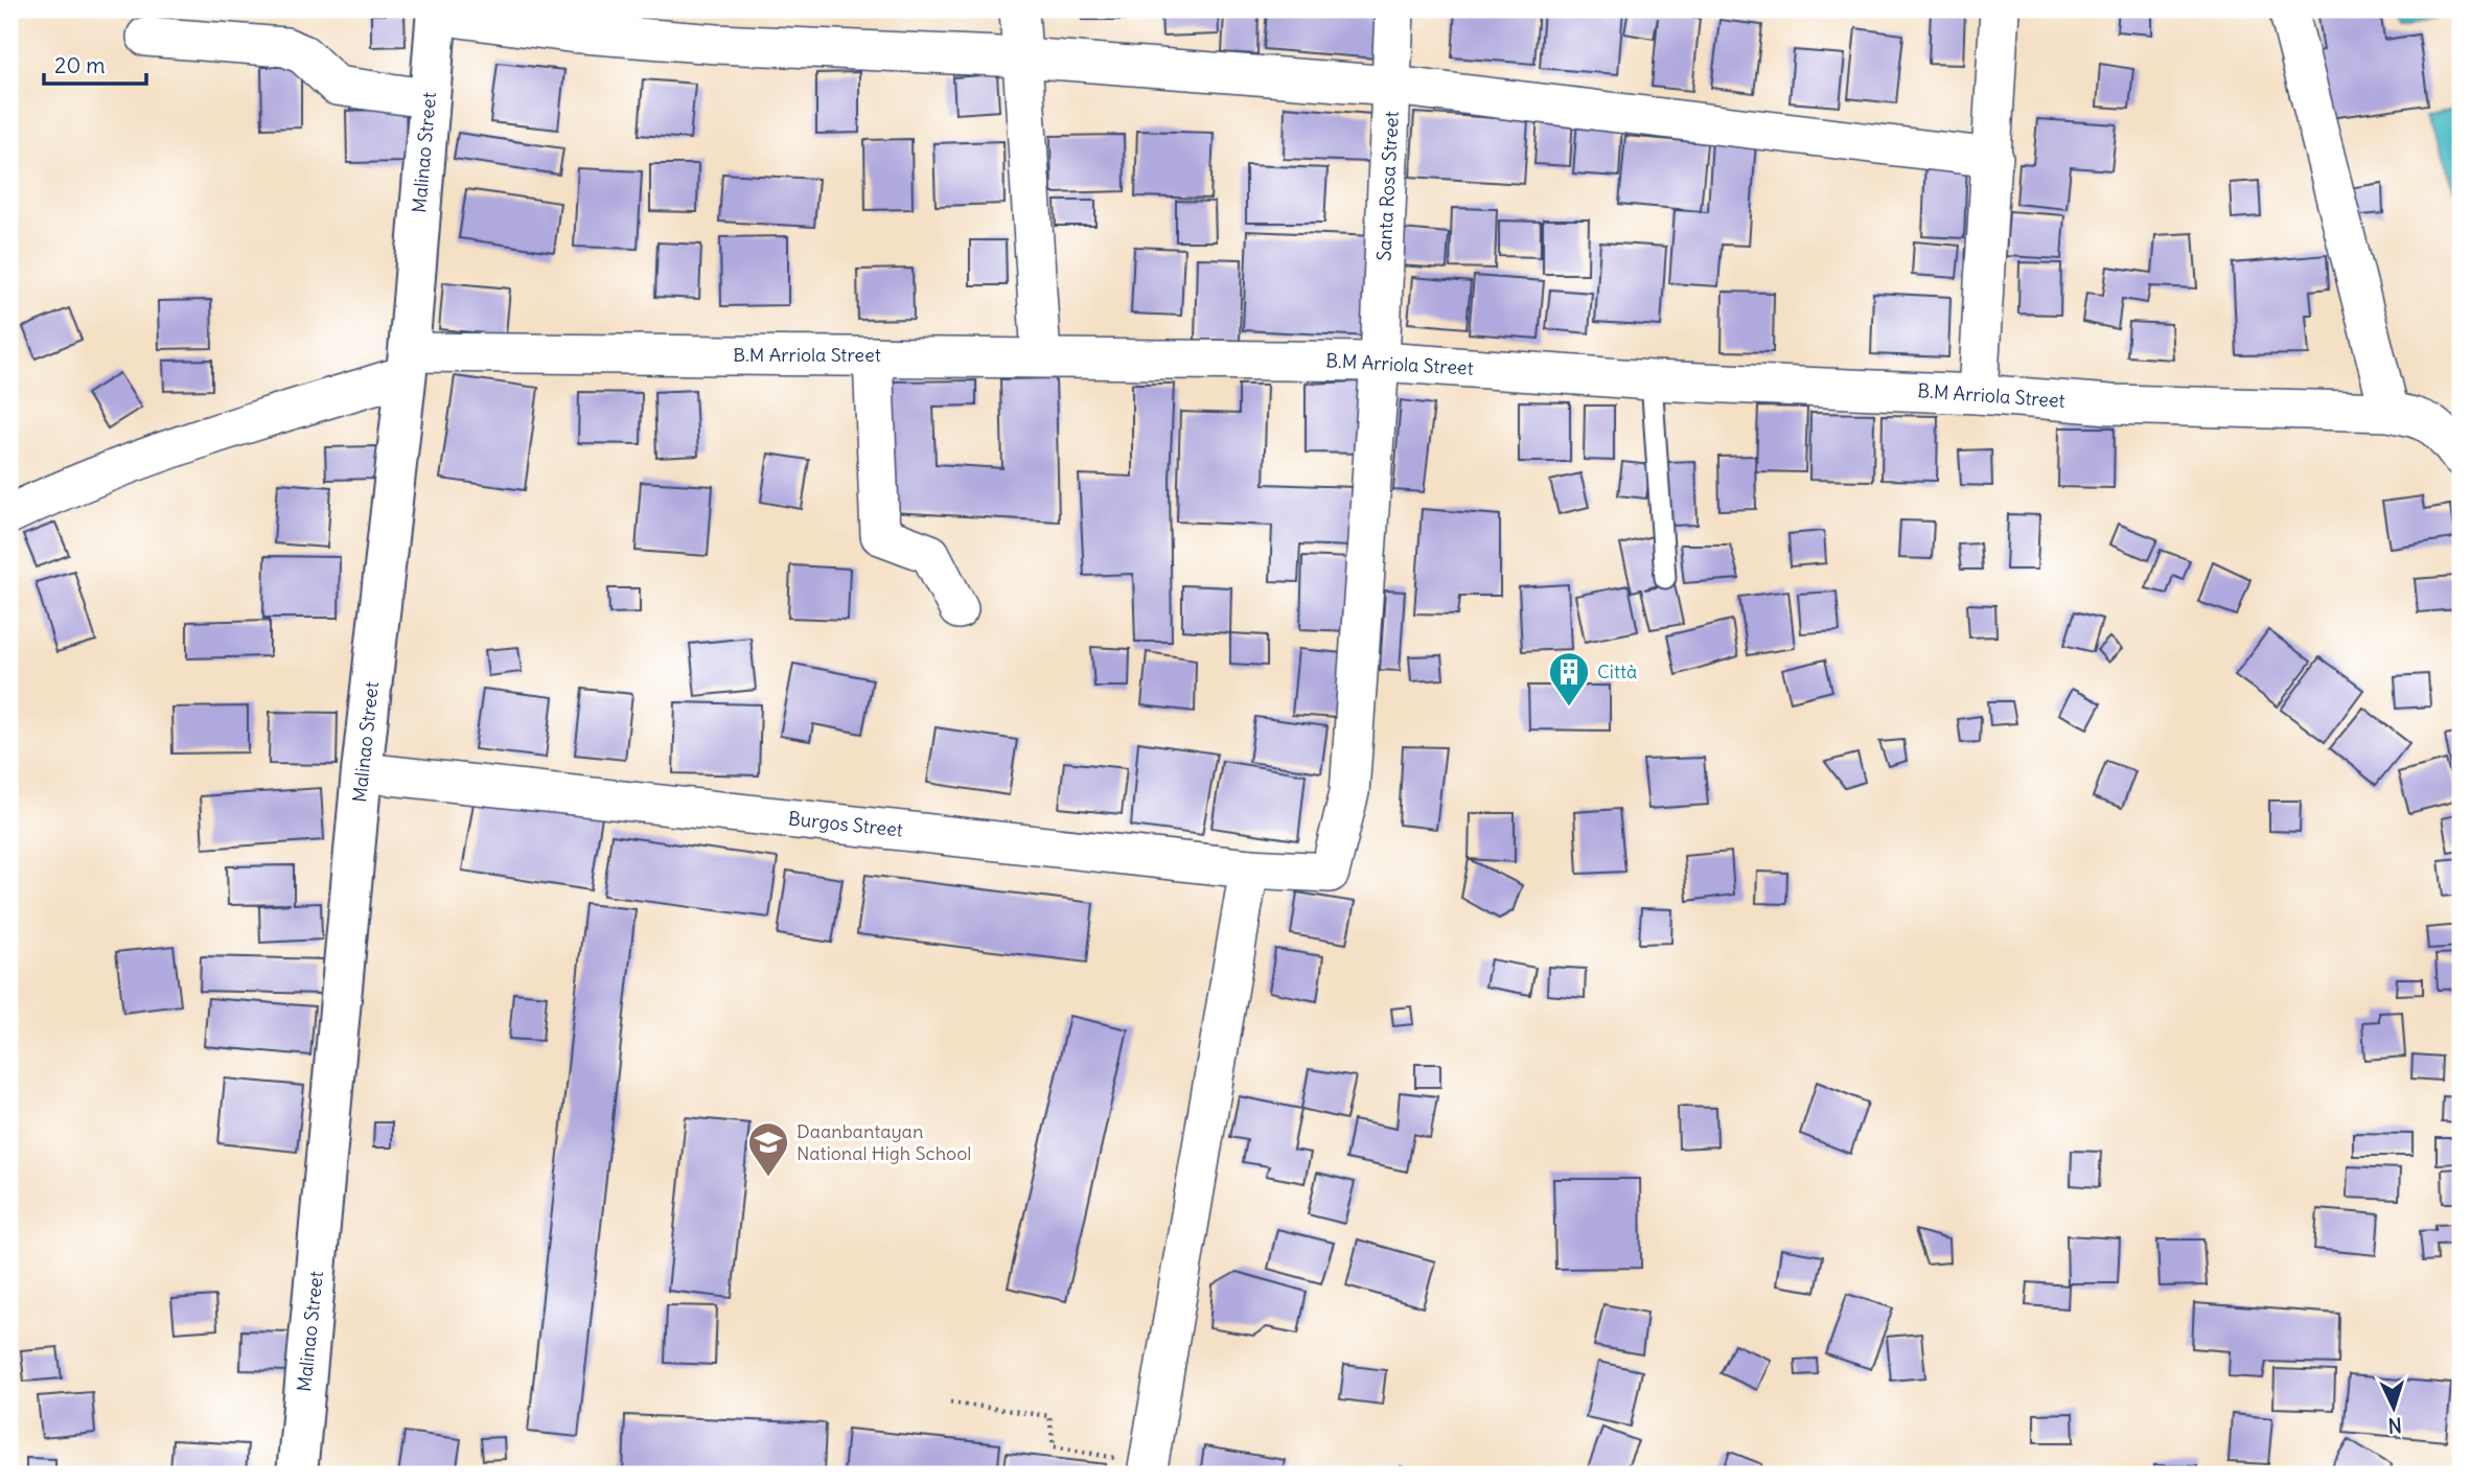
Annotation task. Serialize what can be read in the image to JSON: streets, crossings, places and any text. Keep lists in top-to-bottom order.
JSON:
{
  "streets": {
    "main road": ["Malinao Street"],
    "street": ["Santa Rosa Street", "B.M Arriola Street", "Burgos Street"]
  },
  "crossings": [
    ["Malinao Street", "B.M Arriola Street"],
    ["Malinao Street", "Burgos Street"],
    ["Santa Rosa Street", "B.M Arriola Street"],
    ["Santa Rosa Street", "Burgos Street"]
  ],
  "places": {
    "building": ["Città"],
    "school or university": ["Daanbantayan National High School"]
  },
  "scale_bar": "20 m",
  "north": "bottom"
}
